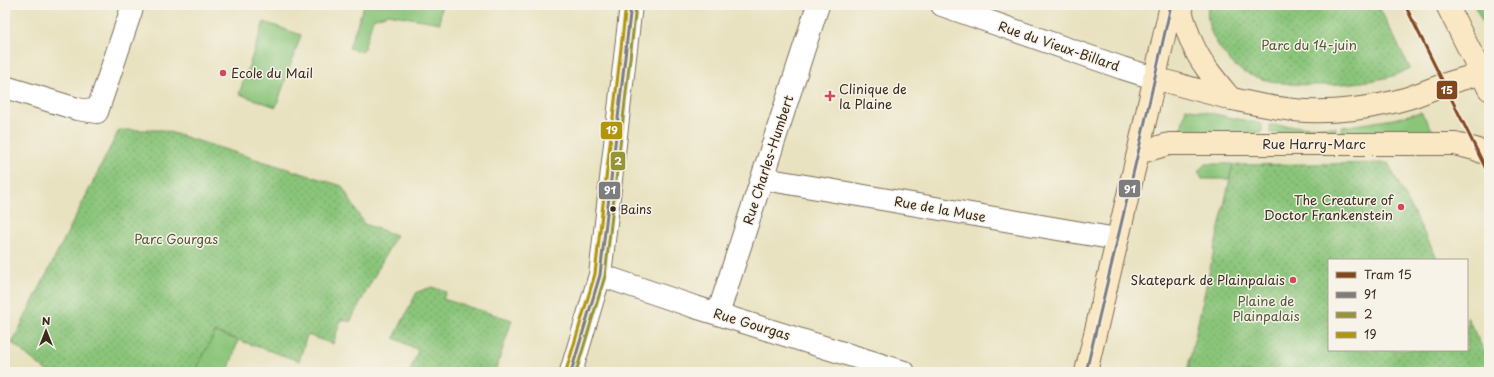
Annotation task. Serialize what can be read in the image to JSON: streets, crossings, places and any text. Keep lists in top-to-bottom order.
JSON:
{
  "streets": {
    "main road": ["Rue Harry-Marc"],
    "street": [
      "Rue du Vieux-Billard",
      "Rue Charles-Humbert",
      "Rue de la Muse",
      "Rue Gourgas"
    ]
  },
  "crossings": [
    ["Rue Charles-Humbert", "Rue de la Muse"],
    ["Rue Charles-Humbert", "Rue Gourgas"]
  ],
  "parks": ["Parc du 14-juin", "Parc Gourgas", "Plaine de Plainpalais"],
  "places": {
    "other": [
      "Ecole du Mail",
      "The Creature of Doctor Frankenstein",
      "Bains",
      "Skatepark de Plainpalais"
    ],
    "health": ["Clinique de la Plaine"]
  },
  "lines": [
    "tram line 15",
    "transit line 91",
    "transit line 19",
    "transit line 2"
  ],
  "legend": [
    "Tram 15",
    "91",
    "2",
    "19"
  ],
  "north": "top"
}
